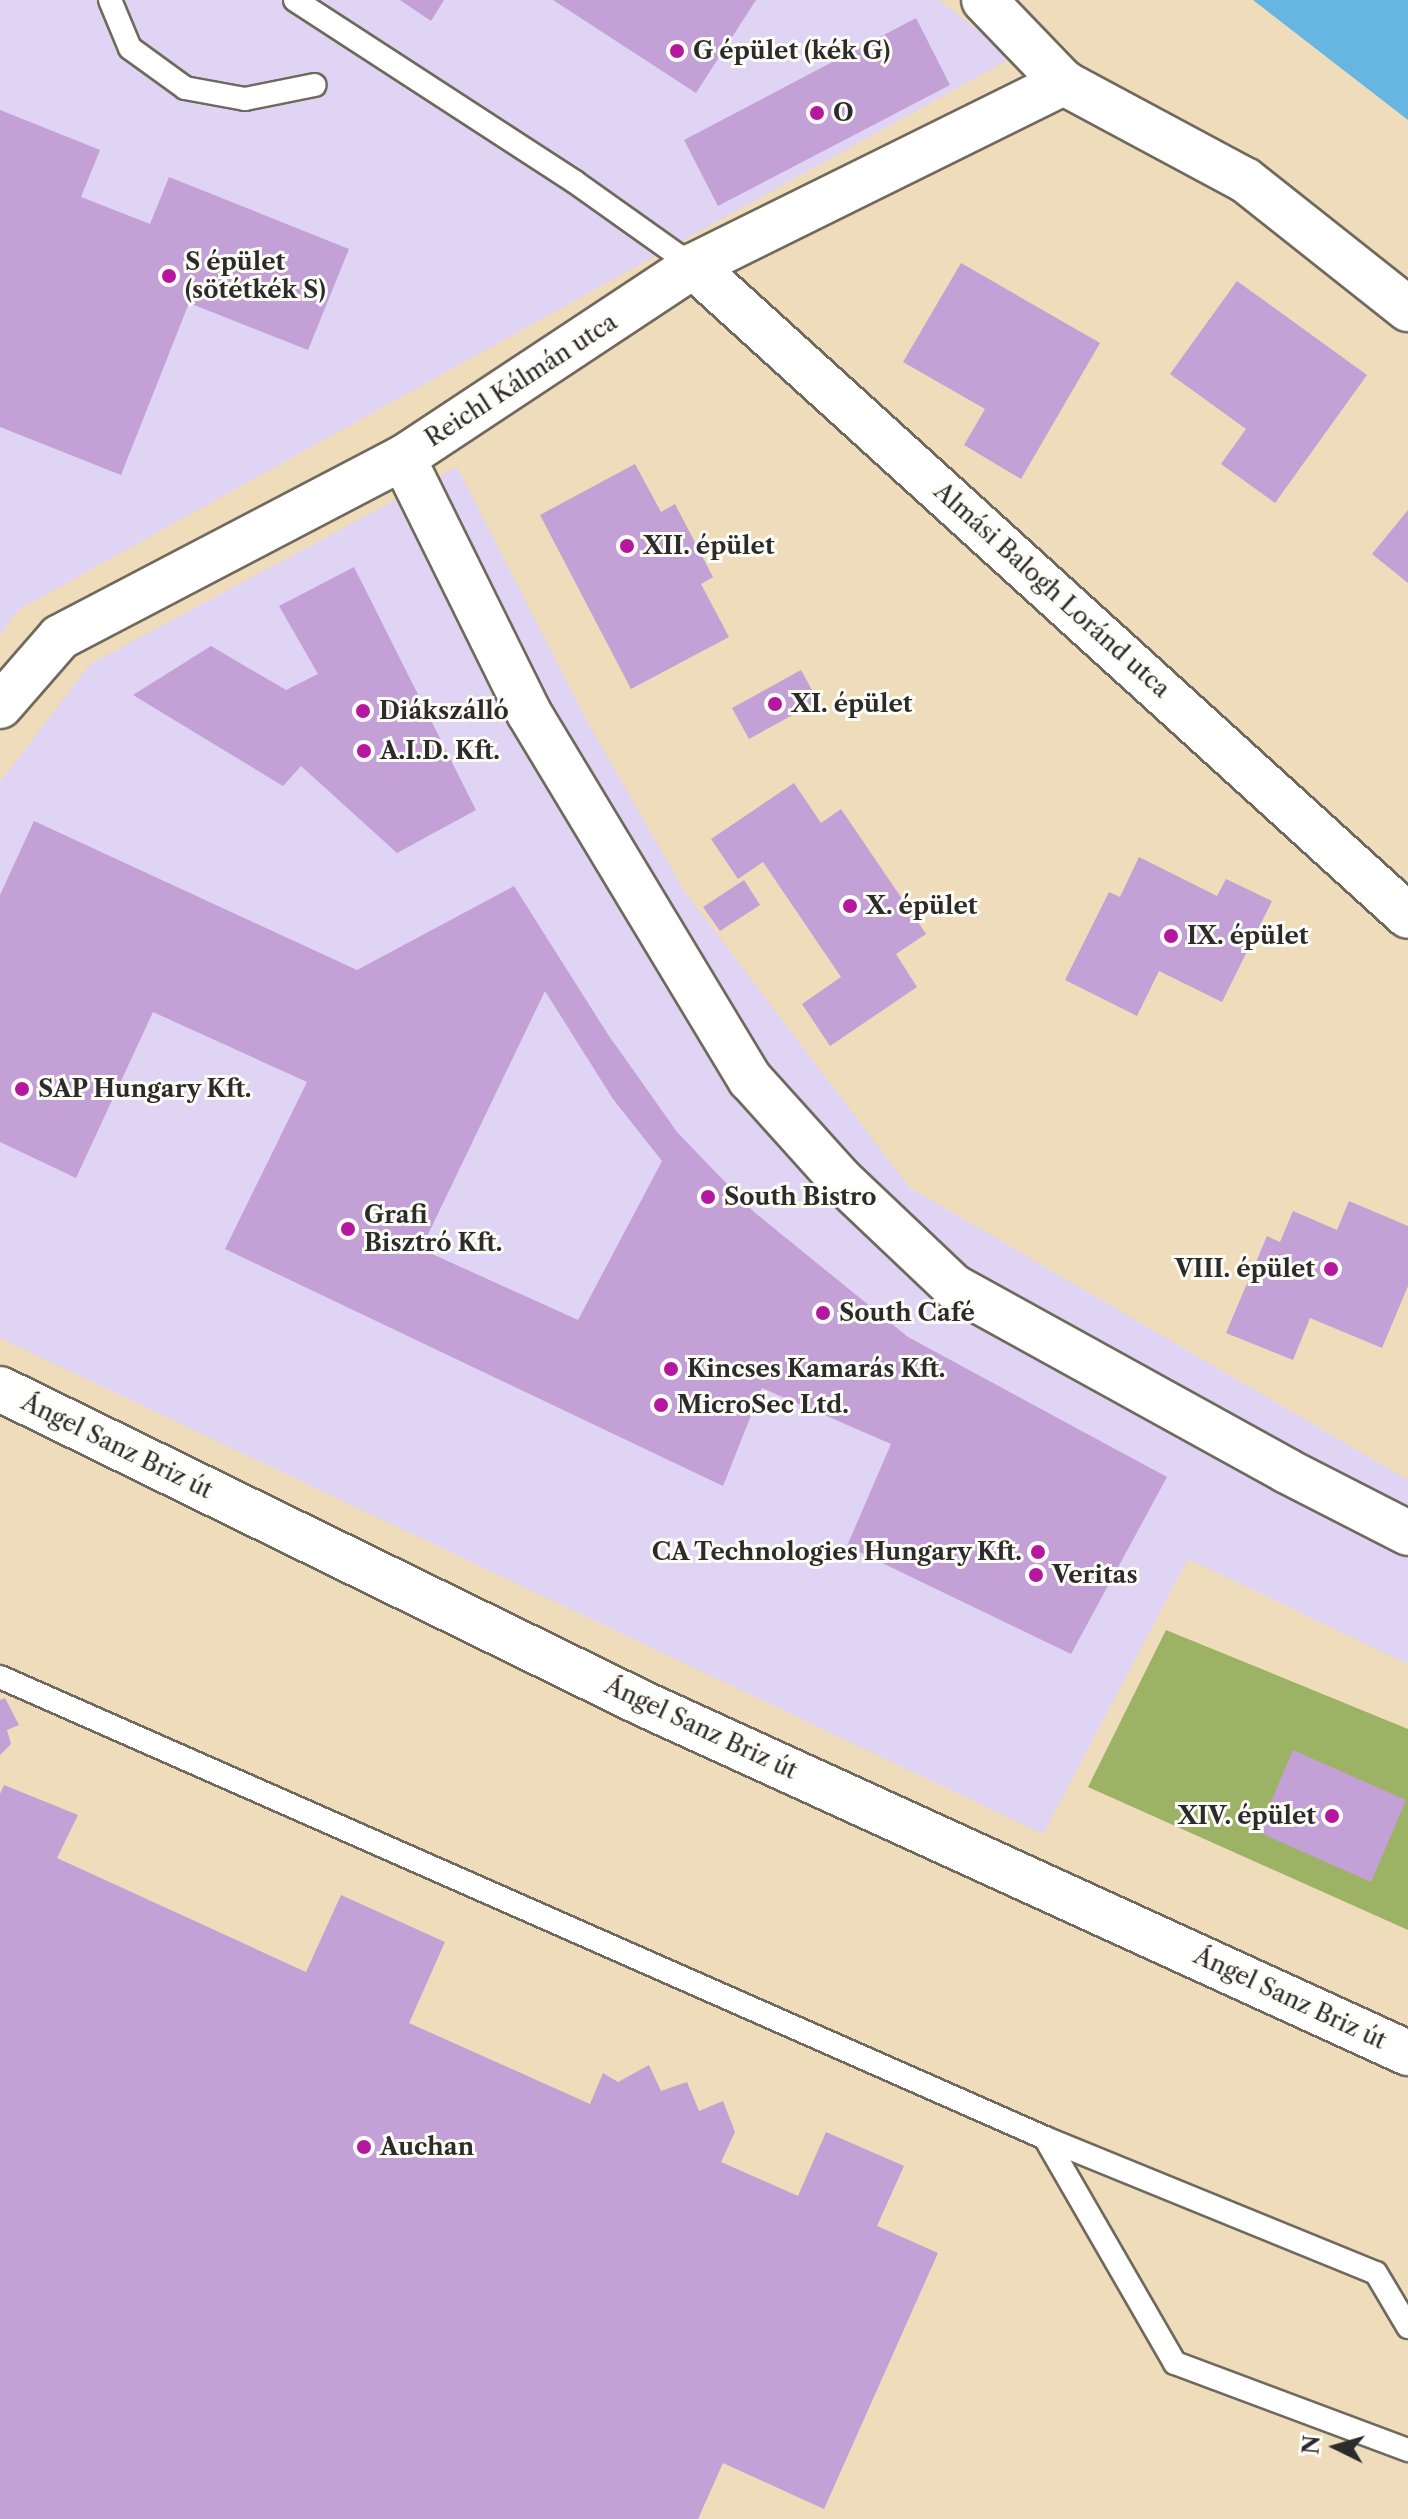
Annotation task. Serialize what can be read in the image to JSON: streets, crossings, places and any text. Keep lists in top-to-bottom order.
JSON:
{
  "streets": {
    "street": ["Reichl Kálmán utca", "Almási Balogh Loránd utca", "Ángel Sanz Briz út"]
  },
  "crossings": [
    ["Reichl Kálmán utca", "Almási Balogh Loránd utca"]
  ],
  "places": [
    "G épület (kék G)",
    "O",
    "S épület (sötétkék S)",
    "XII. épület",
    "XI. épület",
    "Diákszálló",
    "A.I.D. Kft.",
    "X. épület",
    "IX. épület",
    "SAP Hungary Kft.",
    "South Bistro",
    "Grafi Bisztró Kft.",
    "VIII. épület",
    "South Café",
    "Kincses Kamarás Kft.",
    "MicroSec Ltd.",
    "CA Technologies Hungary Kft.",
    "Veritas",
    "XIV. épület",
    "Auchan"
  ],
  "north": "left"
}
